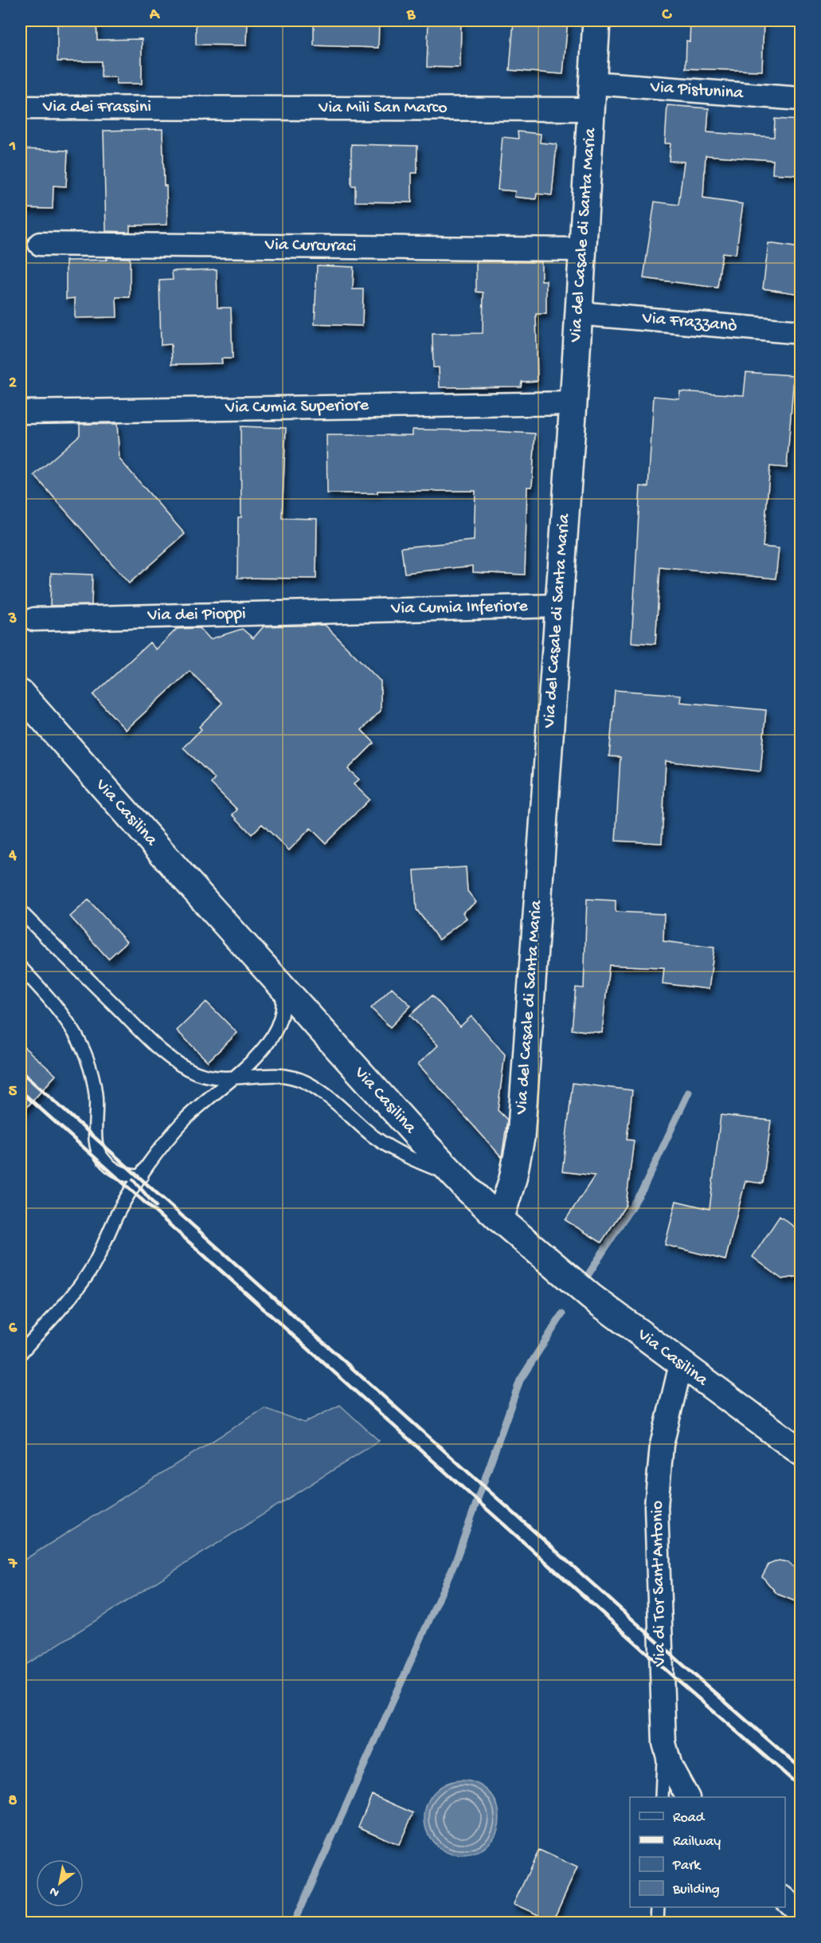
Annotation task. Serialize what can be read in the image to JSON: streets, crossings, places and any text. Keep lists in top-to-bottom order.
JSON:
{
  "streets": {
    "street": [
      "Via Pistunina",
      "Via dei Frassini",
      "Via Mili San Marco",
      "Via del Casale di Santa Maria",
      "Via Curcuraci",
      "Via Frazzanò",
      "Via Cumia Superiore",
      "Via Cumia Inferiore",
      "Via dei Pioppi",
      "Via Casilina",
      "Via di Tor Sant'Antonio"
    ]
  },
  "crossings": [
    ["Via Pistunina", "Via del Casale di Santa Maria"],
    ["Via dei Frassini", "Via Mili San Marco"],
    ["Via Mili San Marco", "Via del Casale di Santa Maria"],
    ["Via del Casale di Santa Maria", "Via Curcuraci"],
    ["Via del Casale di Santa Maria", "Via Frazzanò"],
    ["Via del Casale di Santa Maria", "Via Cumia Superiore"],
    ["Via del Casale di Santa Maria", "Via Cumia Inferiore"],
    ["Via del Casale di Santa Maria", "Via Casilina"],
    ["Via Cumia Inferiore", "Via dei Pioppi"],
    ["Via Casilina", "Via di Tor Sant'Antonio"]
  ],
  "legend": [
    "Road",
    "Railway",
    "Park",
    "Building"
  ],
  "north": "bottom left",
  "grid": {
    "columns": ["A", "B", "C"],
    "rows": [
      "1",
      "2",
      "3",
      "4",
      "5",
      "6",
      "7",
      "8"
    ]
  }
}
